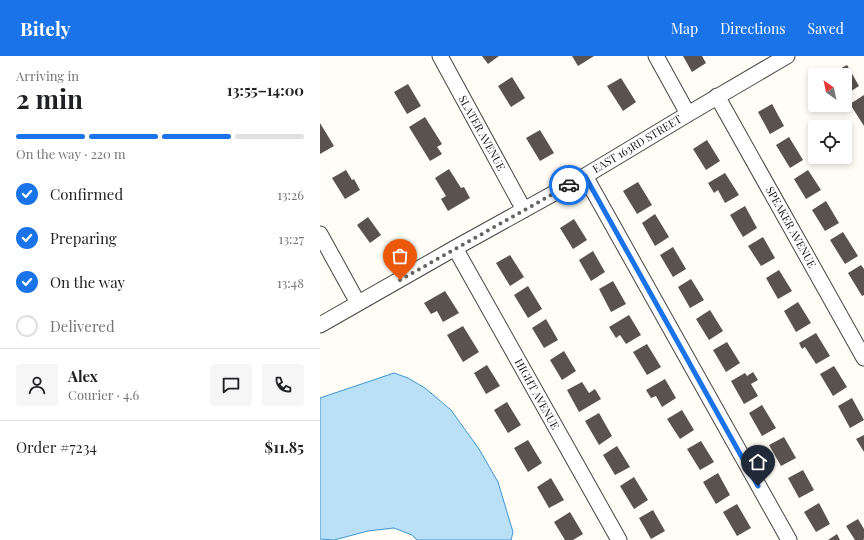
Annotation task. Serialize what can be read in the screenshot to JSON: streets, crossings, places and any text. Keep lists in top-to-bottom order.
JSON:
{
  "streets": {
    "street": [
      "SLATER AVENUE",
      "EAST 163RD STREET",
      "SPEAKER AVENUE",
      "HIGHT AVENUE"
    ]
  },
  "crossings": [
    ["SLATER AVENUE", "EAST 163RD STREET"],
    ["EAST 163RD STREET", "SPEAKER AVENUE"],
    ["EAST 163RD STREET", "HIGHT AVENUE"]
  ],
  "north": "top left",
  "page": {
    "header": "Bitely",
    "nav": ["Map", "Directions", "Saved"],
    "heading": ["2 min", "Arriving in", "13:55–14:00"],
    "panel": [
      "Alex",
      "Courier · 4.6",
      "Order #7234",
      "$11.85"
    ],
    "bar": "On the way · 220 m",
    "list": [
      ["Confirmed", "13:26"],
      ["Preparing", "13:27"],
      ["On the way", "13:48"],
      "Delivered"
    ]
  }
}
